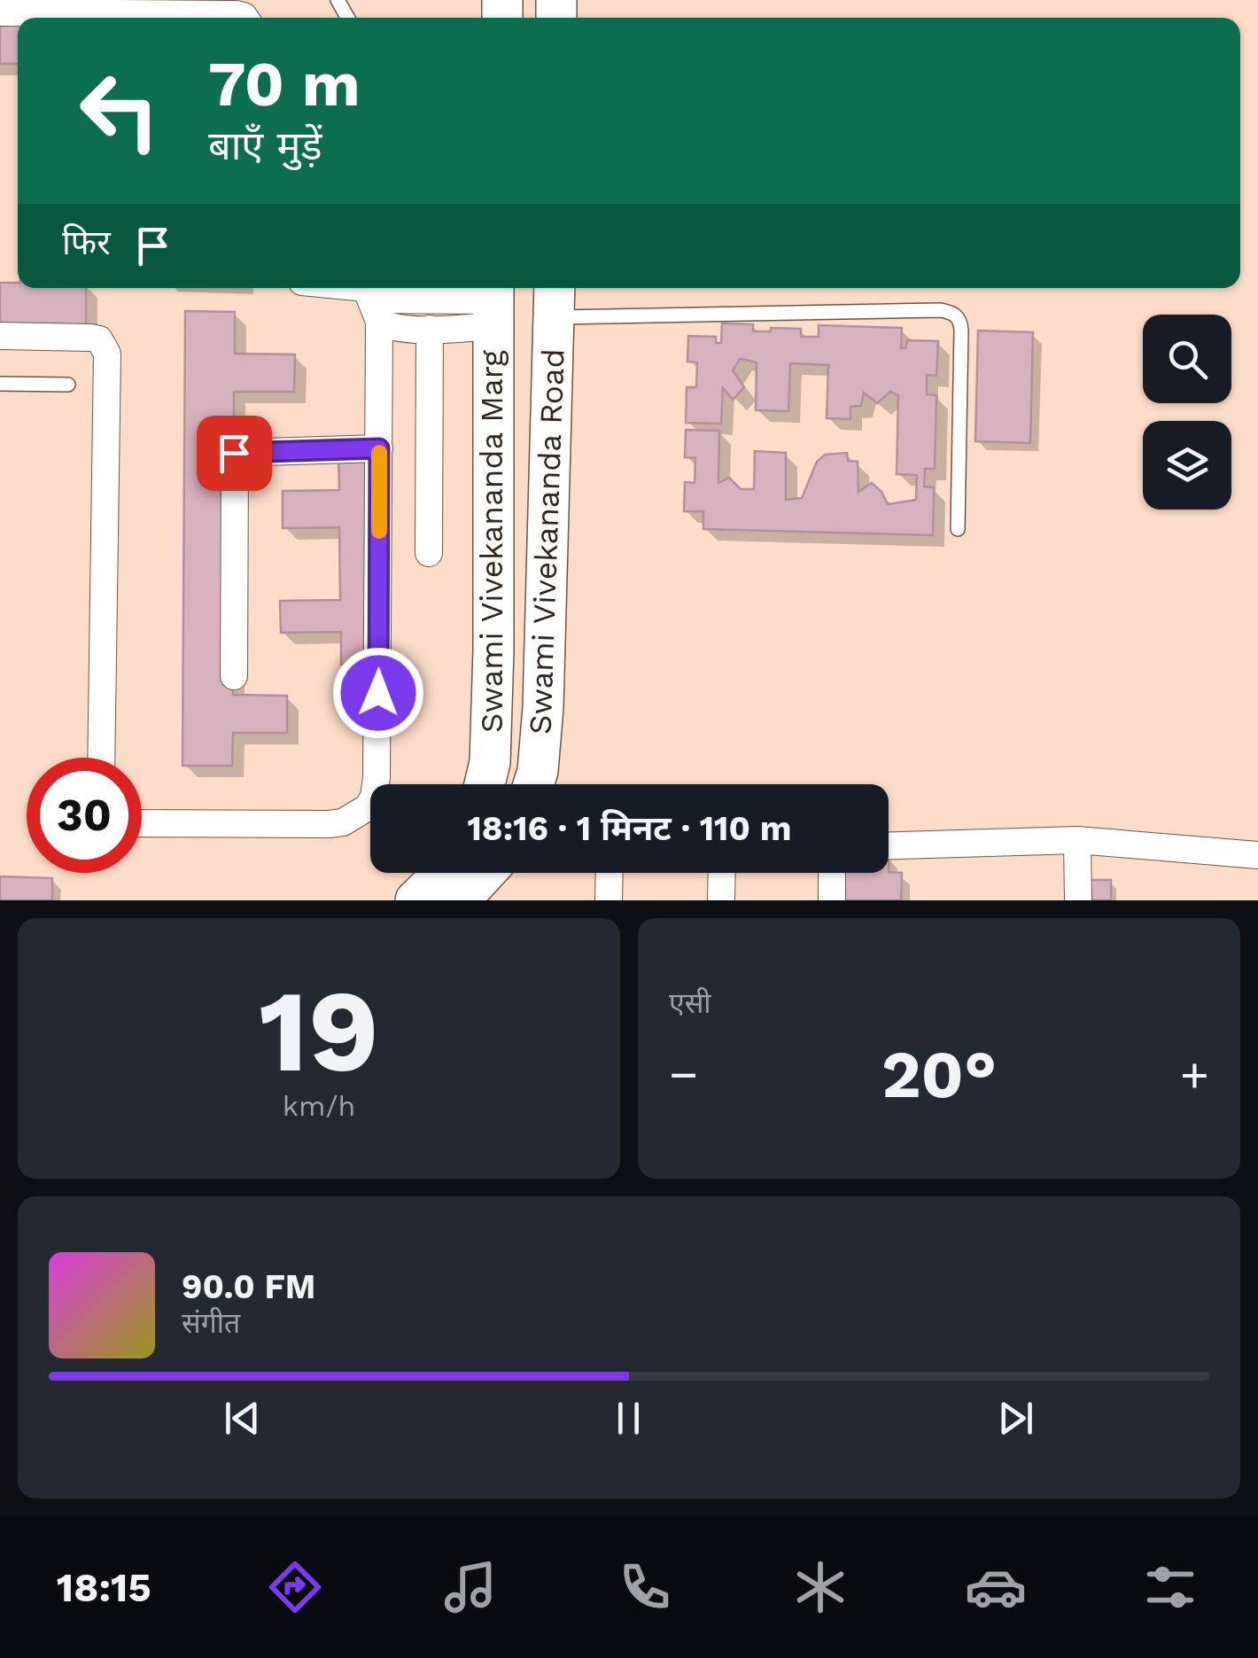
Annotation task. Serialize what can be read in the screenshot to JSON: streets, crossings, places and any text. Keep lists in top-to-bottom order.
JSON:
{
  "streets": {
    "street": ["Swami Vivekananda Marg", "Swami Vivekananda Road"]
  },
  "page": {
    "turn": ["70 m", "बाएँ मुड़ें"],
    "then": "फिर",
    "limit": "30",
    "trip": "18:16 · 1 मिनट · 110 m",
    "tile": [
      ["19", "km/h"],
      "एसी"
    ],
    "heat": ["−", "20°", "+"],
    "song": ["90.0 FM", "संगीत"],
    "tabs": "18:15"
  }
}
